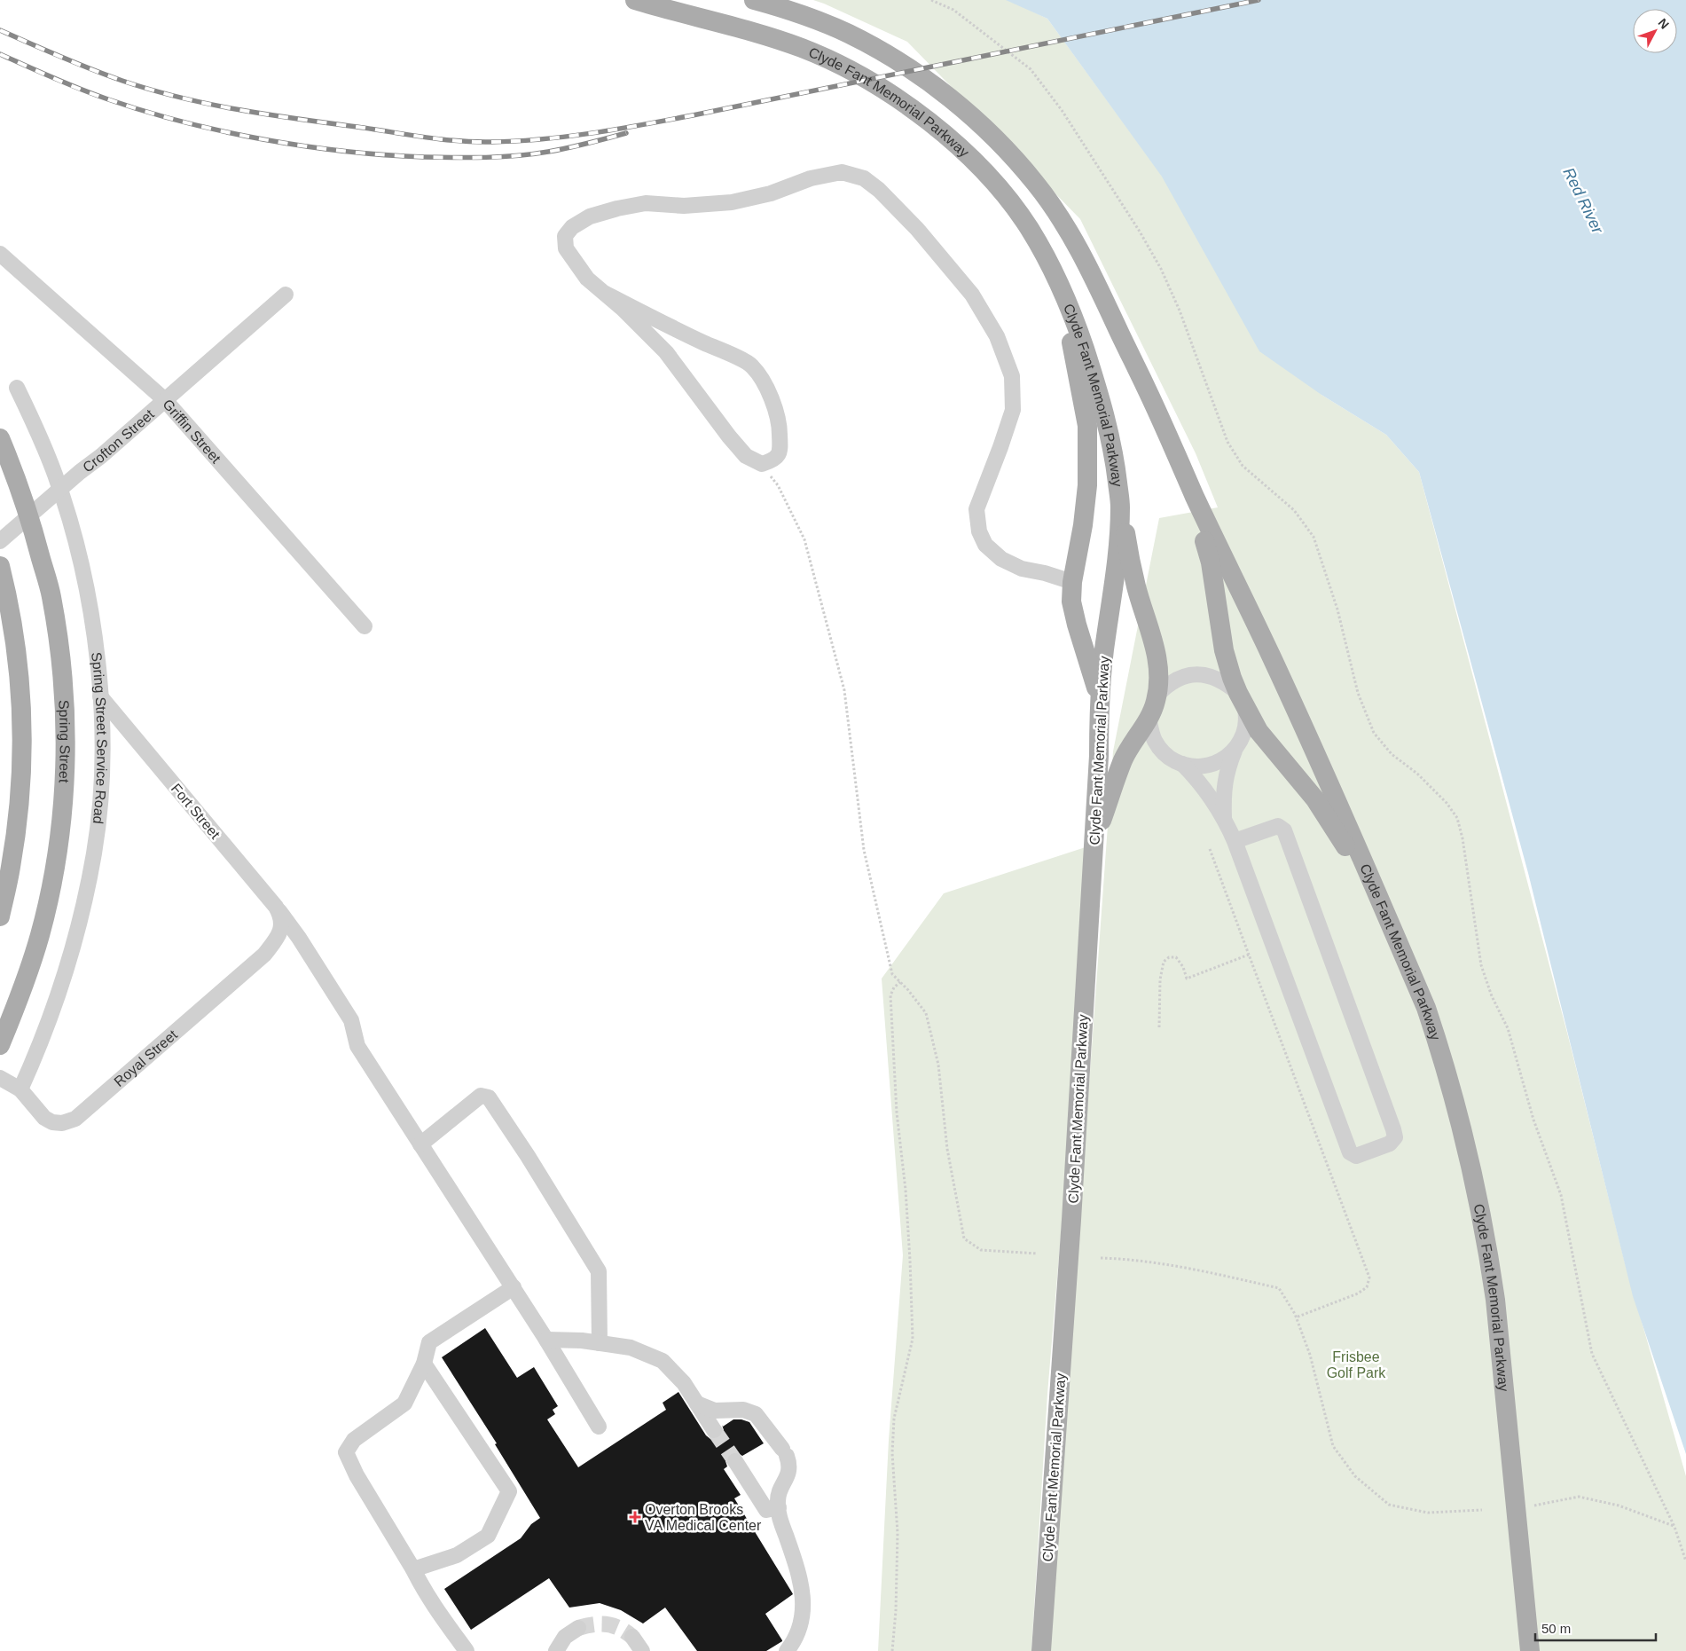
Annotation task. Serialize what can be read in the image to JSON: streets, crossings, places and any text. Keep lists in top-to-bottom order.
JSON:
{
  "streets": {
    "main road": ["Clyde Fant Memorial Parkway", "Spring Street"],
    "street": [
      "Griffin Street",
      "Crofton Street",
      "Spring Street Service Road",
      "Fort Street",
      "Royal Street"
    ]
  },
  "crossings": [
    ["Griffin Street", "Crofton Street"],
    ["Crofton Street", "Spring Street Service Road"],
    ["Crofton Street", "Spring Street"],
    ["Spring Street Service Road", "Fort Street"],
    ["Spring Street Service Road", "Royal Street"],
    ["Fort Street", "Royal Street"]
  ],
  "water": ["Red River"],
  "parks": ["Frisbee Golf Park"],
  "places": {
    "health": ["Overton Brooks VA Medical Center"]
  },
  "scale_bar": "50 m",
  "north": "top right"
}
